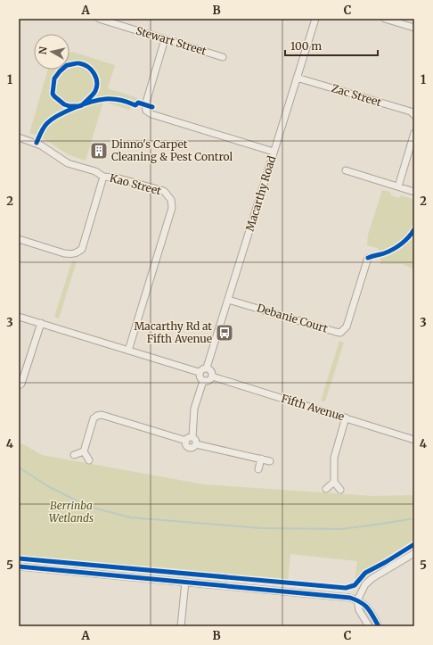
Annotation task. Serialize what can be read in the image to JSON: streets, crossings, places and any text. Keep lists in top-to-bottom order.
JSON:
{
  "streets": {
    "street": [
      "Stewart Street",
      "Zac Street",
      "Kao Street",
      "Macarthy Road",
      "Debanie Court",
      "Fifth Avenue"
    ]
  },
  "crossings": [
    ["Zac Street", "Macarthy Road"],
    ["Macarthy Road", "Debanie Court"],
    ["Macarthy Road", "Fifth Avenue"]
  ],
  "parks": ["Berrinba Wetlands"],
  "places": {
    "building": ["Dinno's Carpet Cleaning & Pest Control"],
    "bus stop": ["Macarthy Rd at Fifth Avenue"]
  },
  "scale_bar": "100 m",
  "north": "left",
  "grid": {
    "columns": ["A", "B", "C"],
    "rows": [
      "1",
      "2",
      "3",
      "4",
      "5"
    ]
  }
}
